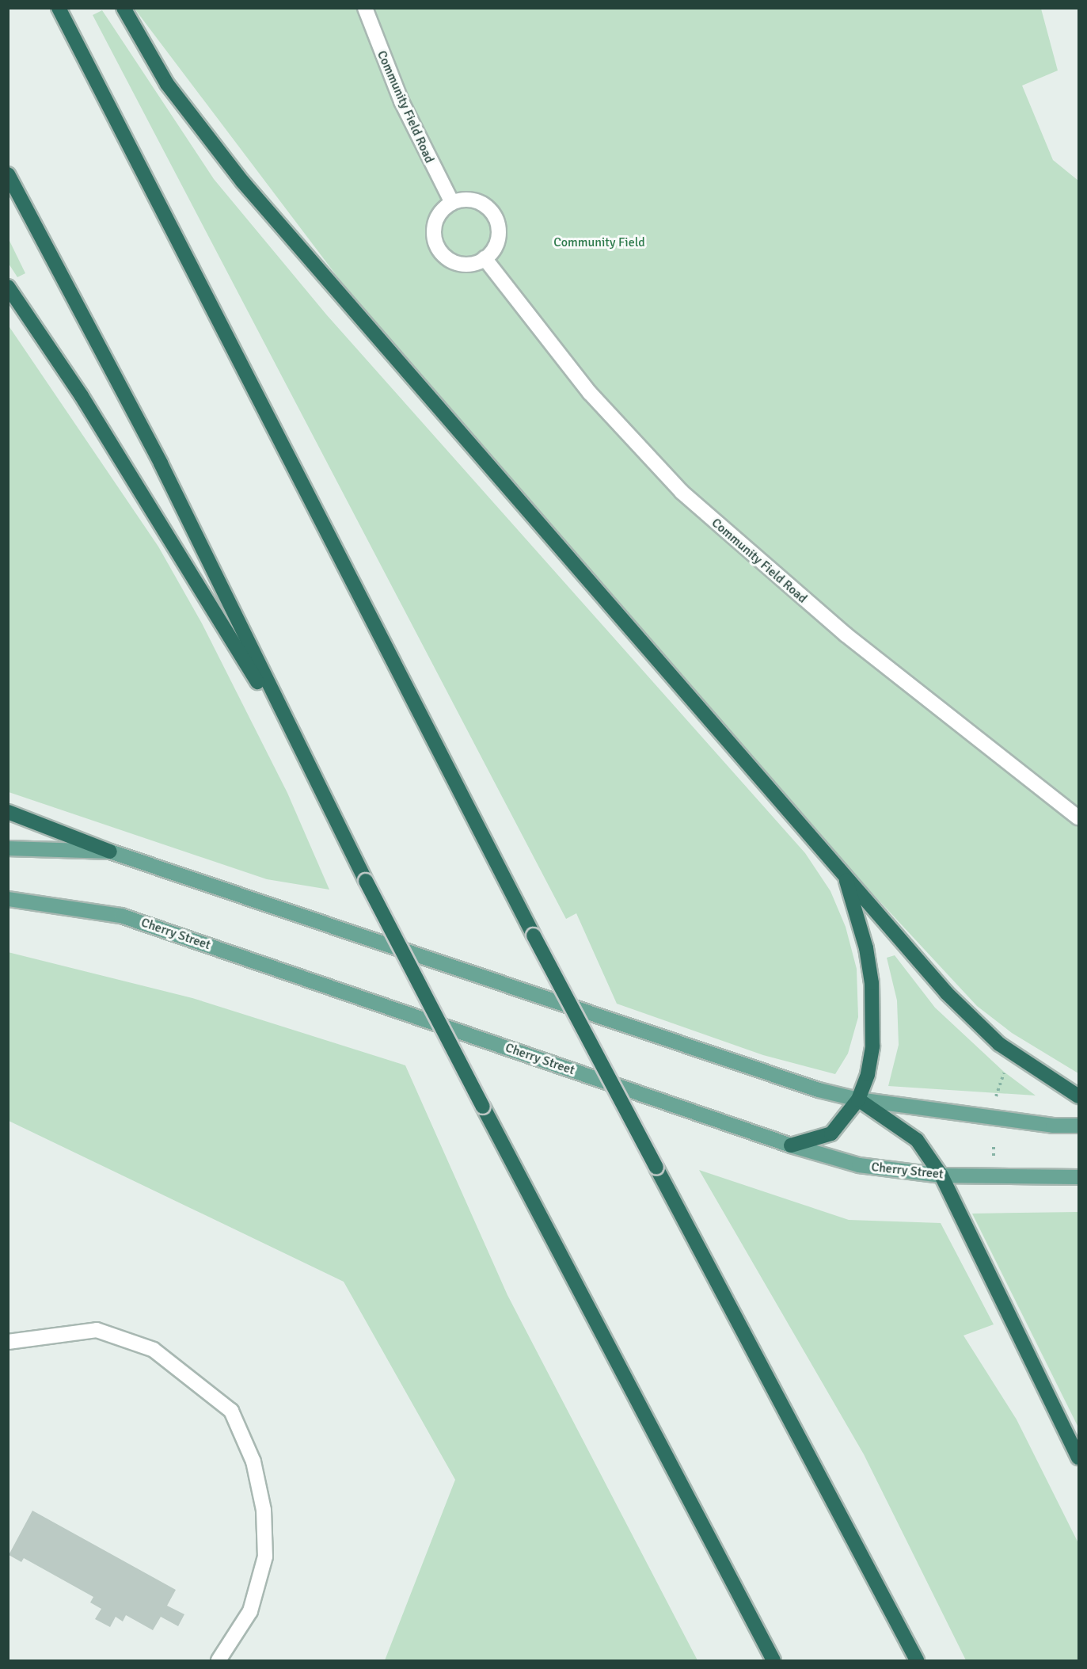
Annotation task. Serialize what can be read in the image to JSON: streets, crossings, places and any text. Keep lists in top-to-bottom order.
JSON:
{
  "streets": {
    "main road": ["Cherry Street"],
    "lane": ["Community Field Road"]
  },
  "parks": ["Community Field"]
}
